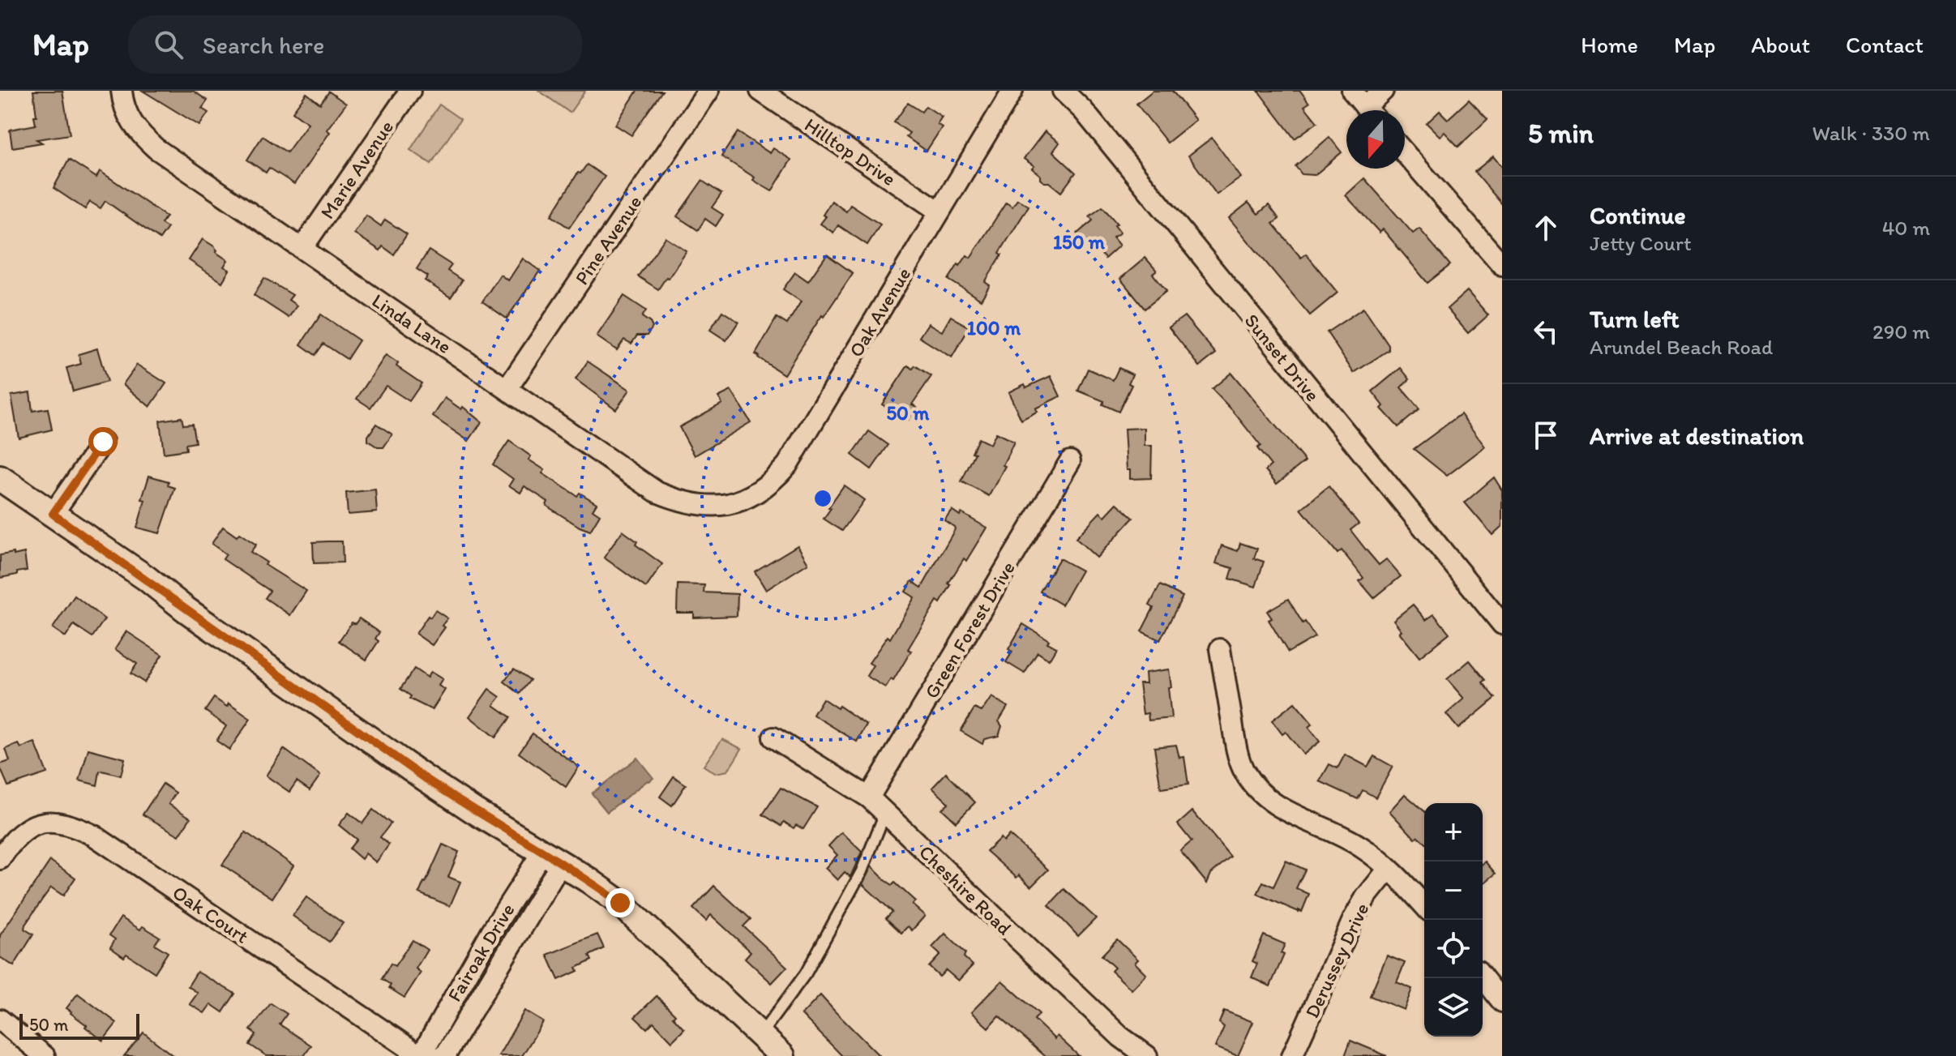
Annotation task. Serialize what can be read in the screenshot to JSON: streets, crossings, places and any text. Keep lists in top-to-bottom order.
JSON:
{
  "streets": {
    "street": [
      "Hilltop Drive",
      "Marie Avenue",
      "Pine Avenue",
      "Oak Avenue",
      "Linda Lane",
      "Sunset Drive",
      "Green Forest Drive",
      "Cheshire Road",
      "Oak Court",
      "Fairoak Drive",
      "Derussey Drive"
    ]
  },
  "crossings": [
    ["Hilltop Drive", "Oak Avenue"],
    ["Marie Avenue", "Linda Lane"],
    ["Pine Avenue", "Linda Lane"],
    ["Oak Avenue", "Linda Lane"],
    ["Green Forest Drive", "Cheshire Road"]
  ],
  "scale_bar": "50 m",
  "north": "bottom",
  "page": {
    "header": "Map",
    "search": "Search here",
    "nav": [
      "Home",
      "Map",
      "About",
      "Contact"
    ],
    "heading": ["5 min", "Walk · 330 m"],
    "list": [
      ["Continue", "Jetty Court", "40 m"],
      ["Turn left", "Arundel Beach Road", "290 m"],
      "Arrive at destination"
    ],
    "map_buttons": ["+", "−"],
    "scale": "50 m"
  },
  "rings": ["150 m", "100 m", "50 m"]
}
